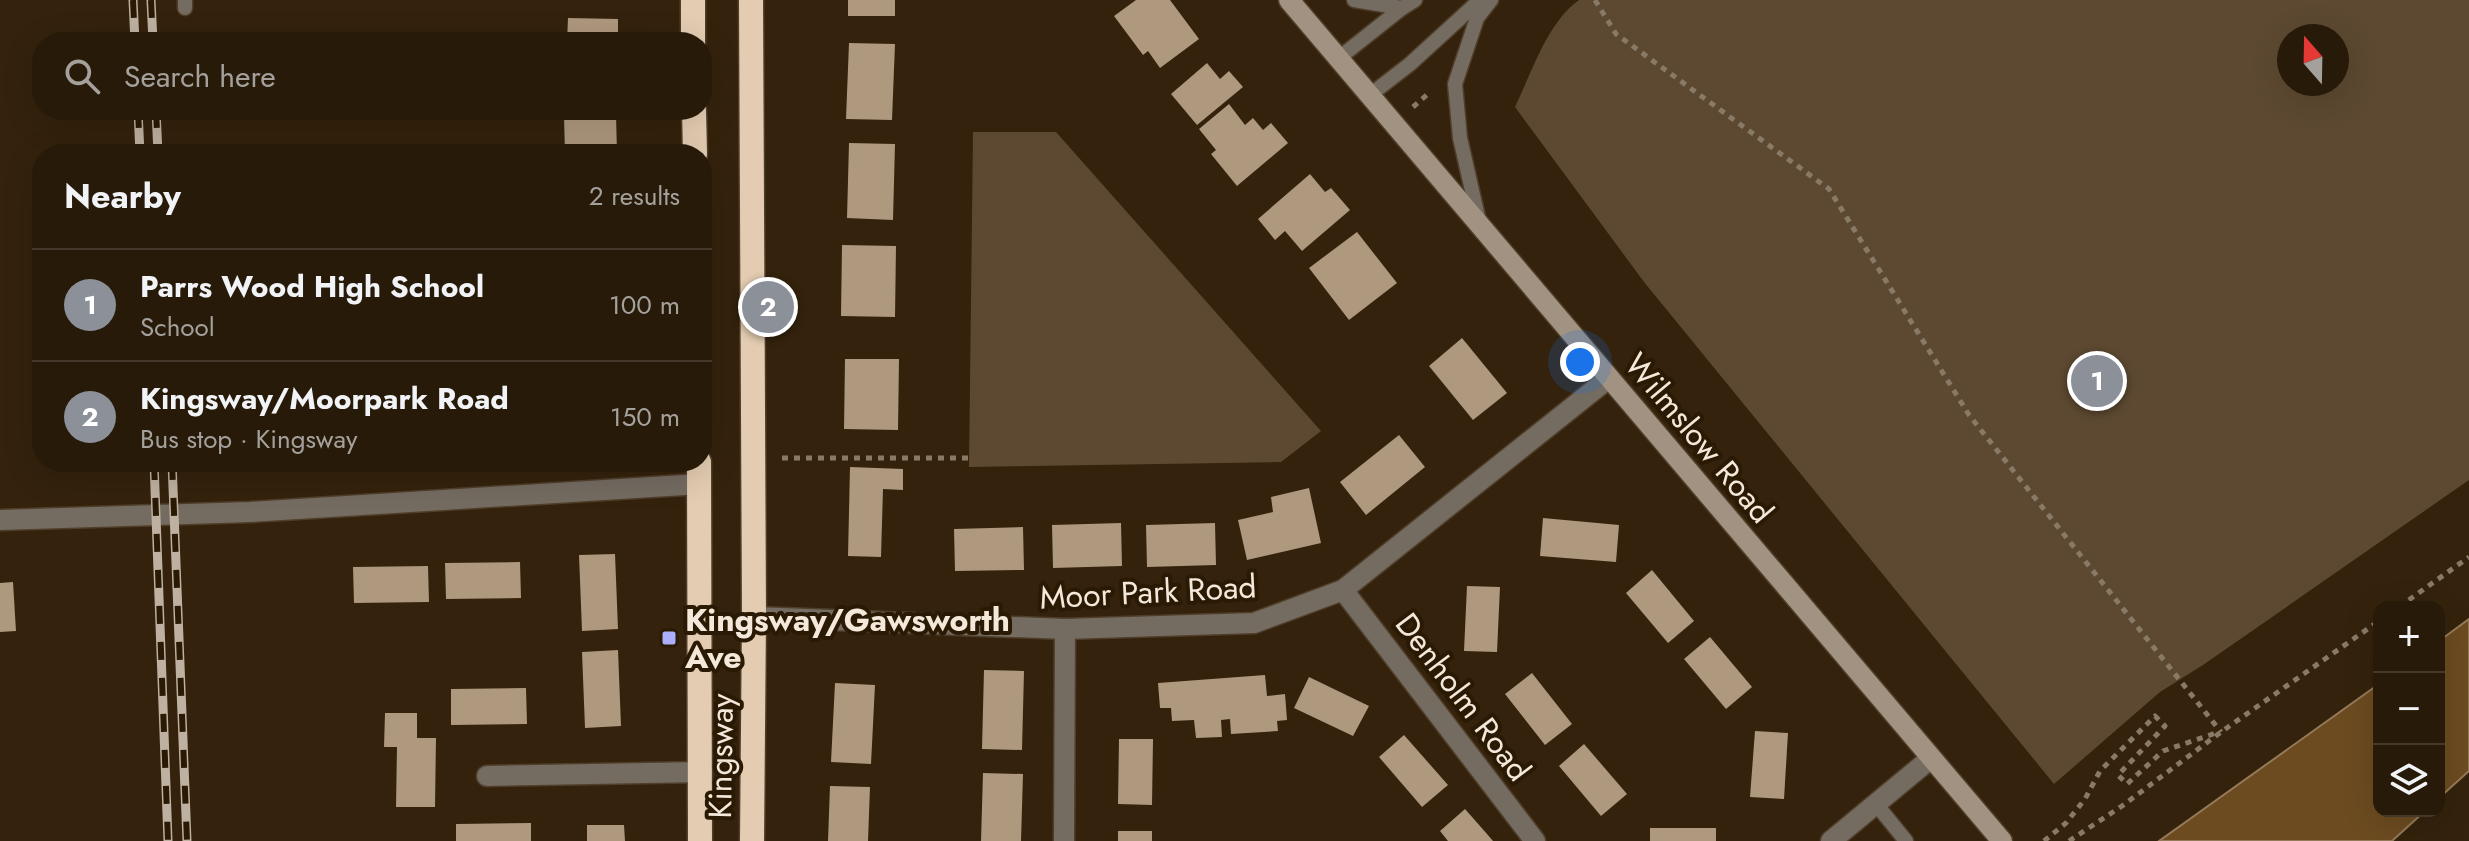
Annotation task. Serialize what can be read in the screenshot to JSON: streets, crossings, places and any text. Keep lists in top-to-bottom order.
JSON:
{
  "streets": {
    "highway": ["Kingsway"],
    "main road": ["Wilmslow Road"],
    "street": ["Moor Park Road", "Denholm Road"]
  },
  "crossings": [
    ["Wilmslow Road", "Moor Park Road"],
    ["Moor Park Road", "Denholm Road"],
    ["Moor Park Road", "Kingsway"]
  ],
  "places": {
    "transit": ["Kingsway/Gawsworth Ave"]
  },
  "north": "top",
  "page": {
    "search": "Search here",
    "heading": ["Nearby", "2 results"],
    "list": [
      {
        "mark": "1",
        "name": "Parrs Wood High School",
        "note": "School",
        "value": "100 m"
      },
      {
        "mark": "2",
        "name": "Kingsway/Moorpark Road",
        "note": "Bus stop · Kingsway",
        "value": "150 m"
      }
    ],
    "pins": ["2", "1"],
    "map_buttons": ["+", "−"]
  }
}
